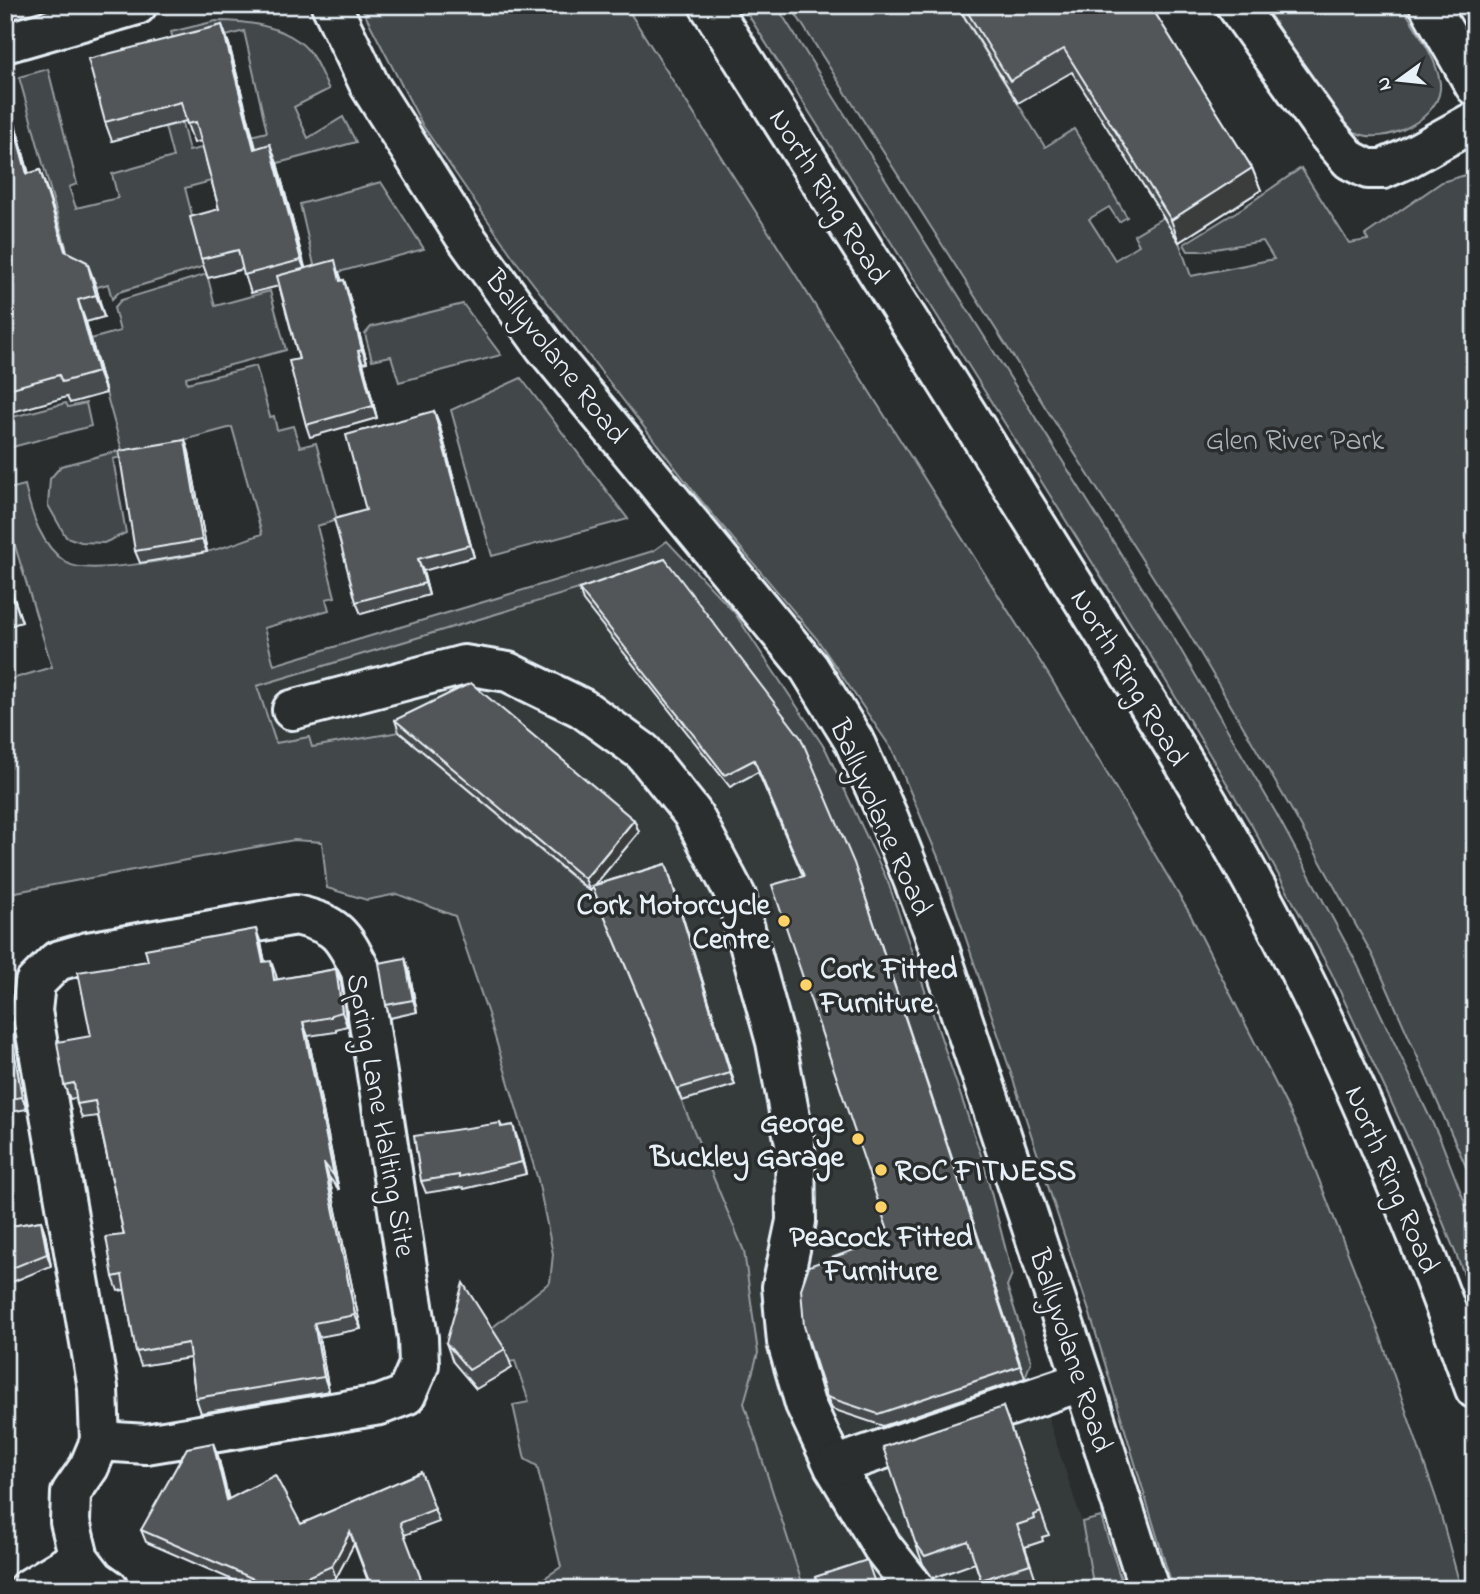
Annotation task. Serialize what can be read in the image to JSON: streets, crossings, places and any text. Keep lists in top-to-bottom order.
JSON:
{
  "streets": {
    "street": ["North Ring Road", "Ballyvolane Road", "Spring Lane Halting Site"]
  },
  "parks": ["Glen River Park"],
  "places": [
    "Cork Motorcycle Centre",
    "Cork Fitted Furniture",
    "George Buckley Garage",
    "ROC FITNESS",
    "Peacock Fitted Furniture"
  ],
  "north": "left"
}
